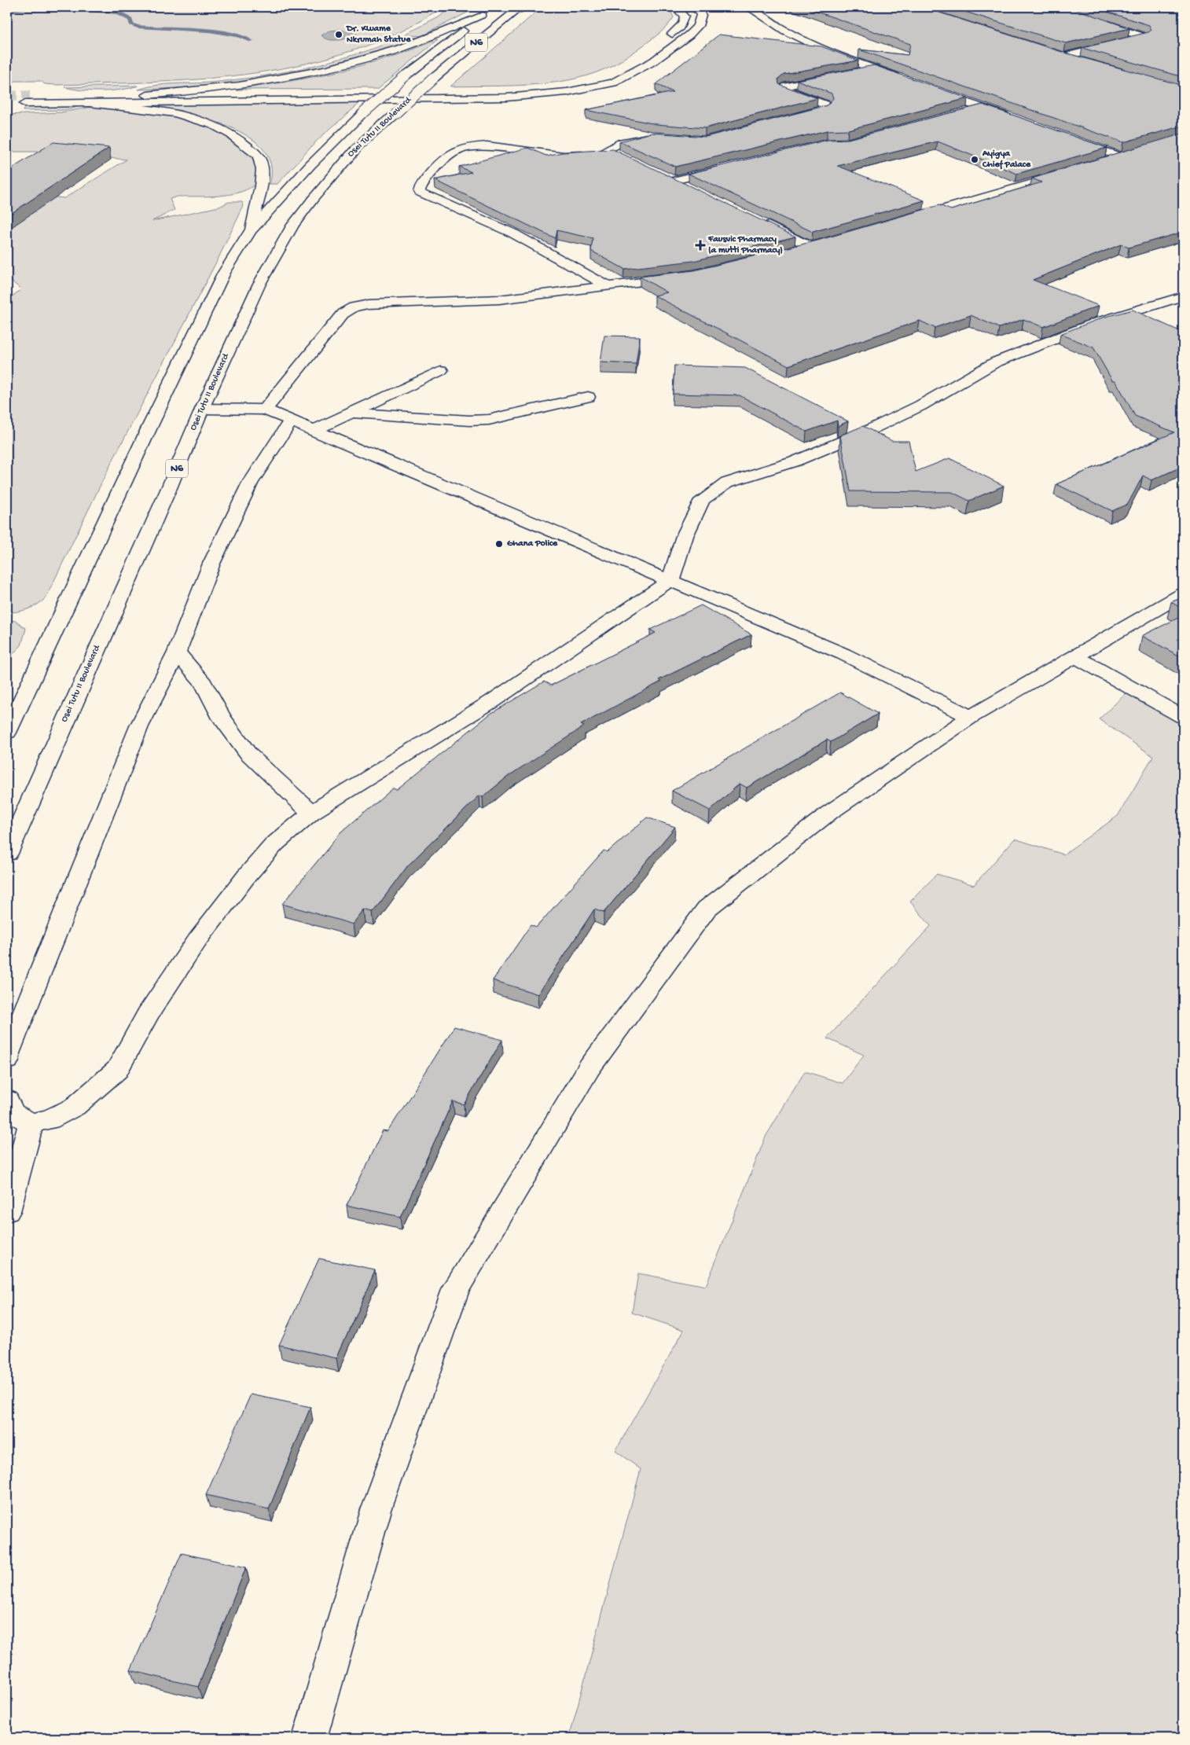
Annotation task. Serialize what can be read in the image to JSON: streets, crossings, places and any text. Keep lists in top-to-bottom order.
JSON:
{
  "streets": {
    "main road": ["N6", "Osei Tutu II Boulevard"]
  },
  "places": {
    "other": ["Dr. Kwame Nkrumah Statue", "Ayigya Chief Palace", "Ghana Police"],
    "health": ["Fausvic Pharmacy (a mutti Pharmacy)"]
  }
}
